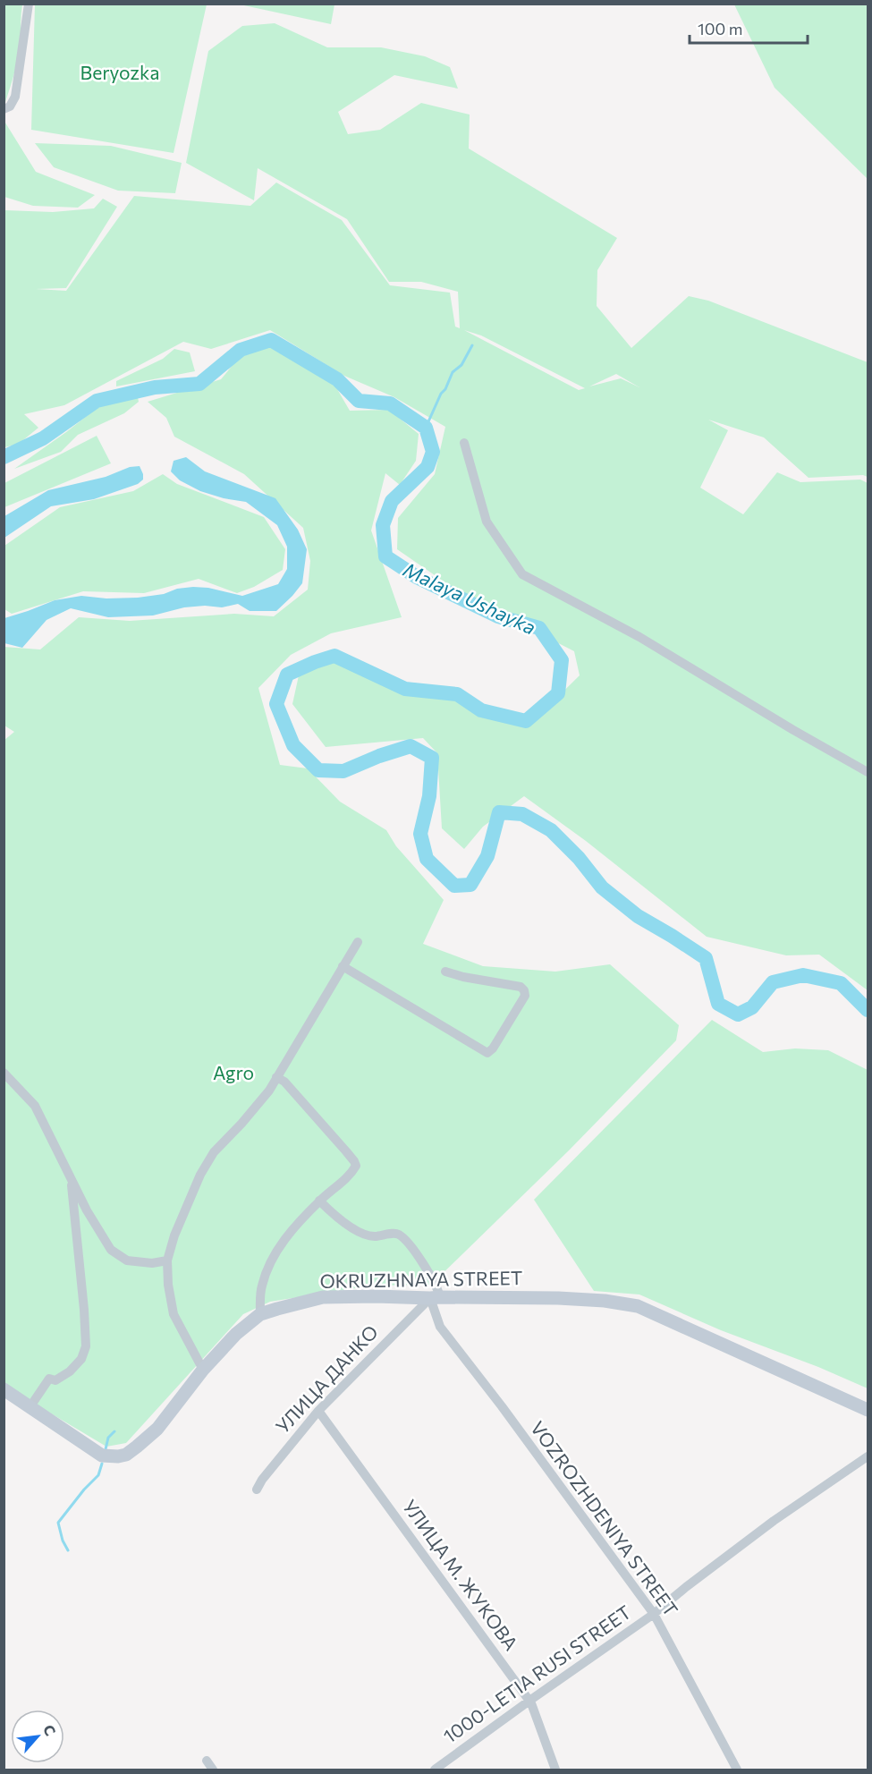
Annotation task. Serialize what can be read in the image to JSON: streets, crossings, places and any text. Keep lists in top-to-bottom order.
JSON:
{
  "streets": {
    "street": [
      "OKRUZHNAYA STREET",
      "УЛИЦА ДАНКО",
      "VOZROZHDENIYA STREET",
      "УЛИЦА М. ЖУКОВА",
      "1000-LETIA RUSI STREET"
    ]
  },
  "crossings": [
    ["OKRUZHNAYA STREET", "УЛИЦА ДАНКО"],
    ["OKRUZHNAYA STREET", "VOZROZHDENIYA STREET"],
    ["УЛИЦА ДАНКО", "VOZROZHDENIYA STREET"],
    ["УЛИЦА ДАНКО", "УЛИЦА М. ЖУКОВА"],
    ["VOZROZHDENIYA STREET", "1000-LETIA RUSI STREET"],
    ["УЛИЦА М. ЖУКОВА", "1000-LETIA RUSI STREET"]
  ],
  "water": ["Malaya Ushayka"],
  "parks": ["Beryozka", "Agro"],
  "scale_bar": "100 m",
  "north": "top right"
}
